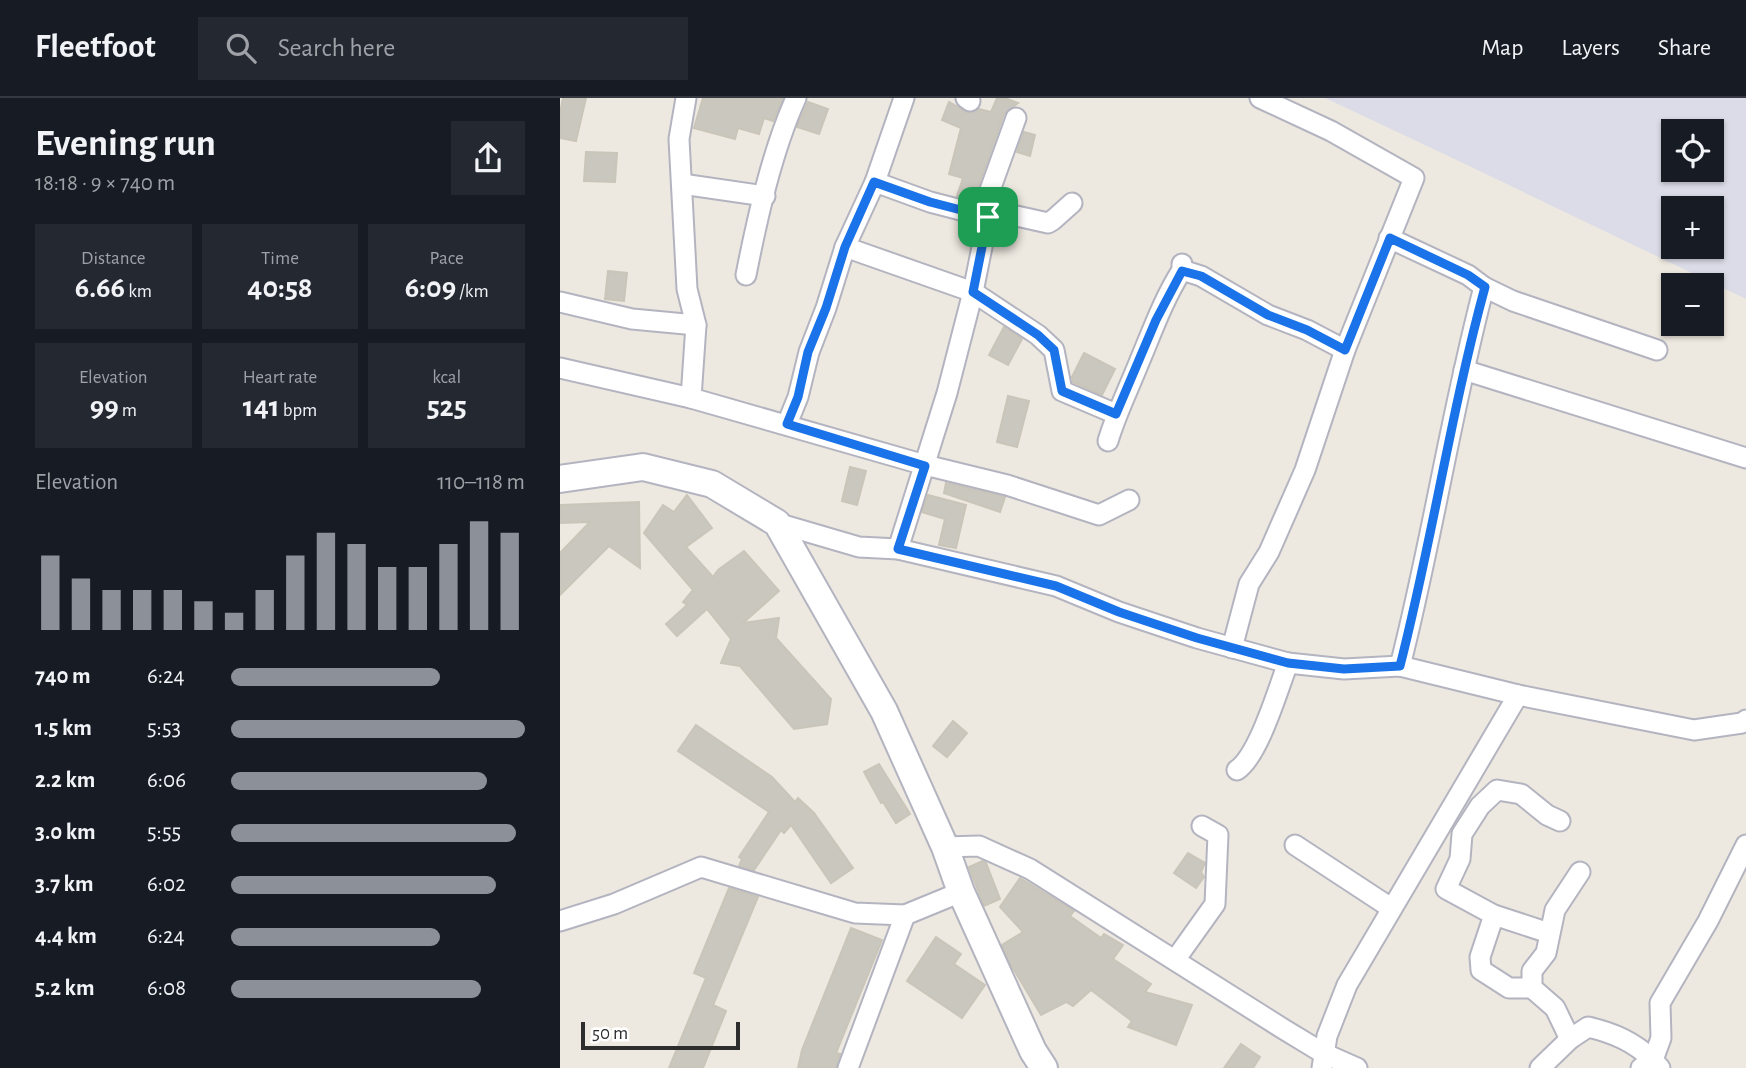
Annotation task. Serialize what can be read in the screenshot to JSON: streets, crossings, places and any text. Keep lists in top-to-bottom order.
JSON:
{
  "scale_bar": "50 m",
  "page": {
    "header": "Fleetfoot",
    "search": "Search here",
    "nav": ["Map", "Layers", "Share"],
    "heading": ["Evening run", "18:18 · 9 × 740 m"],
    "map_buttons": ["+", "−"],
    "stats": [
      ["Distance", "6.66 km"],
      ["Time", "40:58"],
      ["Pace", "6:09 /km"],
      ["Elevation", "99 m"],
      ["Heart rate", "141 bpm"],
      ["kcal", "525"]
    ],
    "chart": ["Elevation", "110–118 m"],
    "list": [
      {
        "name": "740 m",
        "note": "6:24"
      },
      {
        "name": "1.5 km",
        "note": "5:53"
      },
      {
        "name": "2.2 km",
        "note": "6:06"
      },
      {
        "name": "3.0 km",
        "note": "5:55"
      },
      {
        "name": "3.7 km",
        "note": "6:02"
      },
      {
        "name": "4.4 km",
        "note": "6:24"
      },
      {
        "name": "5.2 km",
        "note": "6:08"
      }
    ],
    "scale": "50 m"
  }
}
